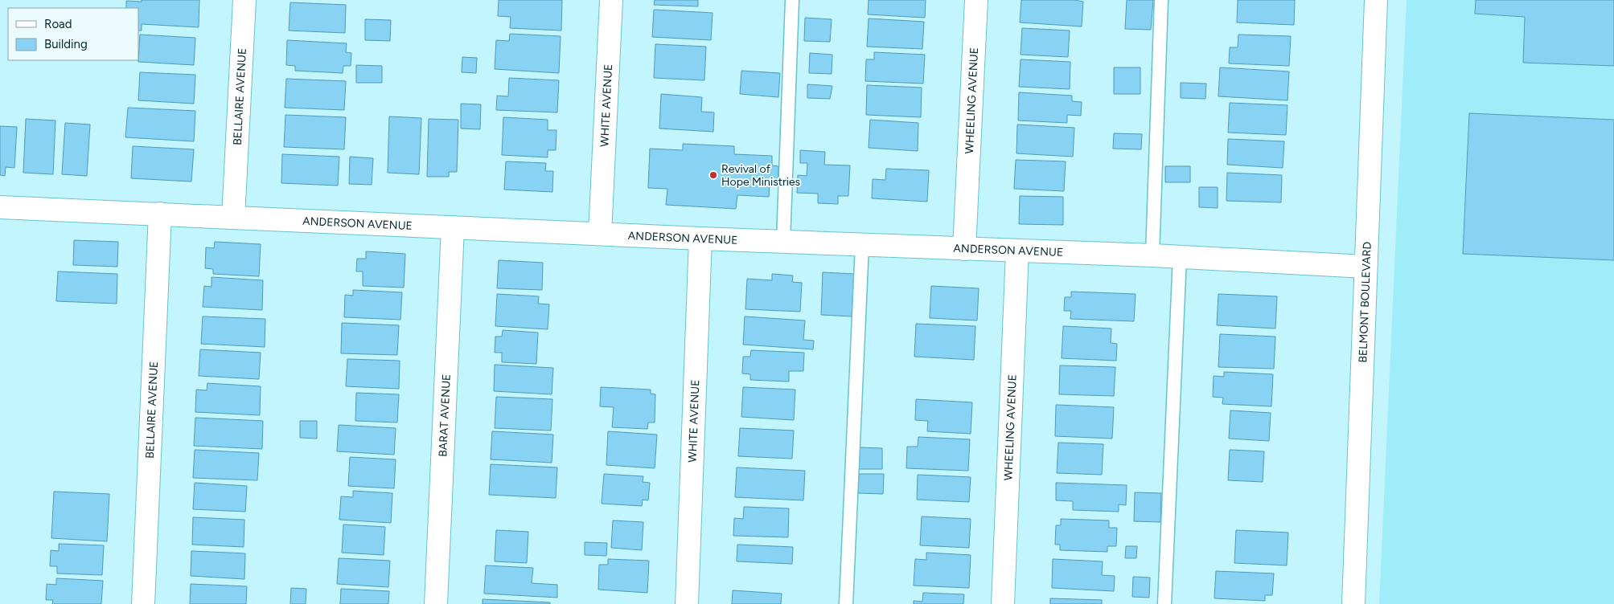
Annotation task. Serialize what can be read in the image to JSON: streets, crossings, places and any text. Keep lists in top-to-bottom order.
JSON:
{
  "streets": {
    "street": [
      "BELLAIRE AVENUE",
      "WHEELING AVENUE",
      "WHITE AVENUE",
      "ANDERSON AVENUE",
      "BELMONT BOULEVARD",
      "BARAT AVENUE"
    ]
  },
  "crossings": [
    ["BELLAIRE AVENUE", "ANDERSON AVENUE"],
    ["WHEELING AVENUE", "ANDERSON AVENUE"],
    ["WHITE AVENUE", "ANDERSON AVENUE"],
    ["ANDERSON AVENUE", "BELMONT BOULEVARD"],
    ["ANDERSON AVENUE", "BARAT AVENUE"]
  ],
  "places": ["Revival of Hope Ministries"],
  "legend": ["Road", "Building"]
}
